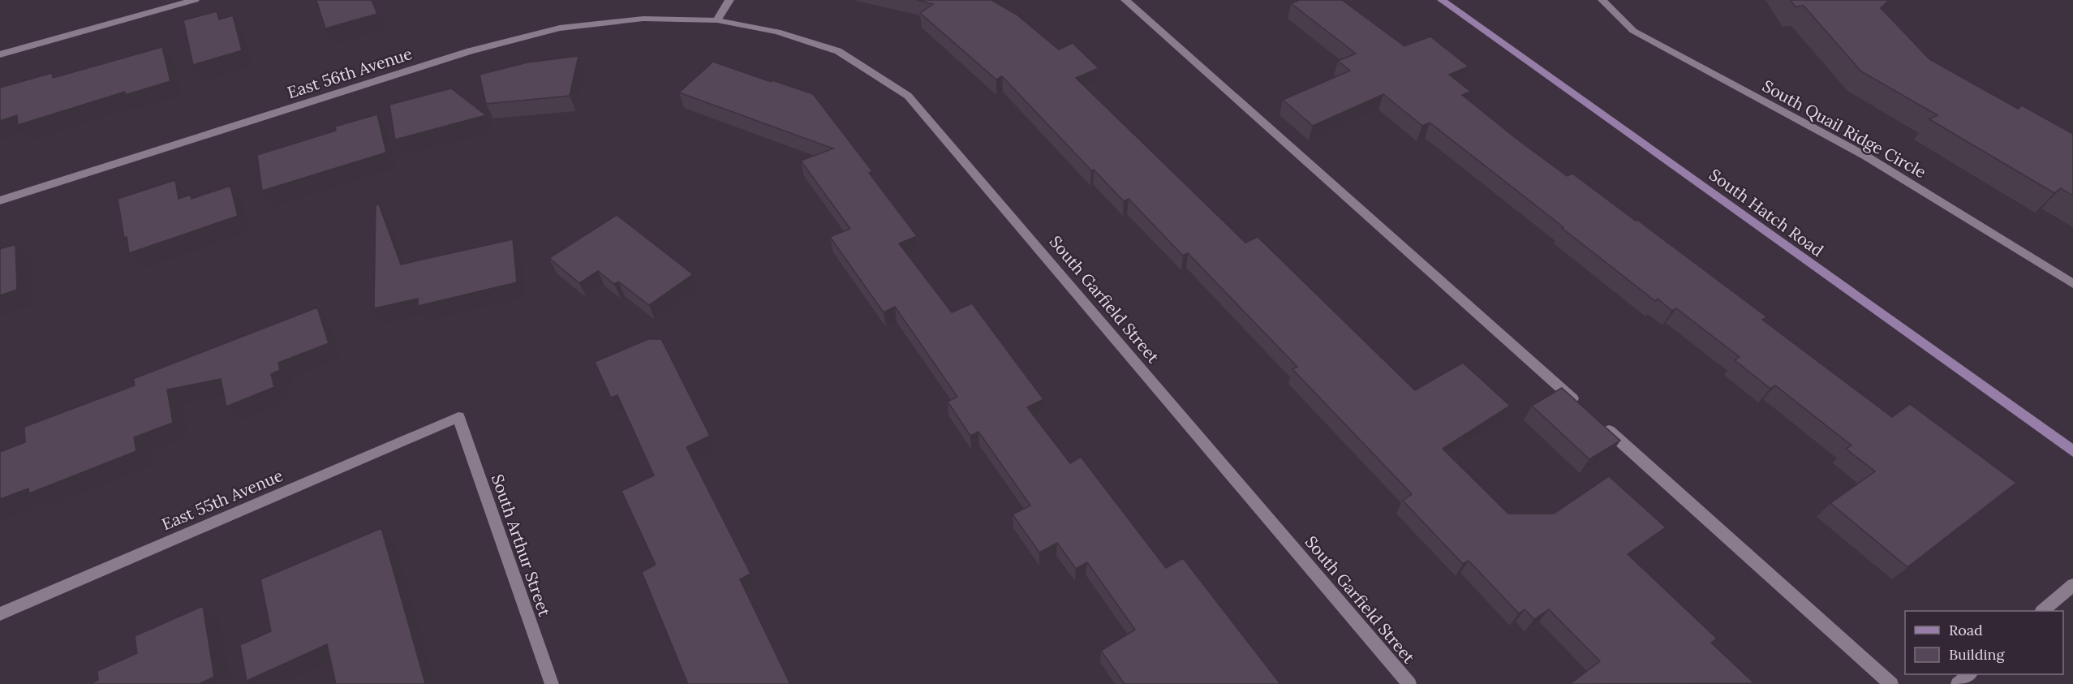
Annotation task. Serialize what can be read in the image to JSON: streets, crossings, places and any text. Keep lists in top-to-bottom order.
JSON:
{
  "streets": {
    "main road": ["South Hatch Road"],
    "street": [
      "East 56th Avenue",
      "South Quail Ridge Circle",
      "South Garfield Street",
      "East 55th Avenue",
      "South Arthur Street"
    ]
  },
  "crossings": [
    ["East 56th Avenue", "South Garfield Street"],
    ["East 55th Avenue", "South Arthur Street"]
  ],
  "legend": ["Road", "Building"]
}
